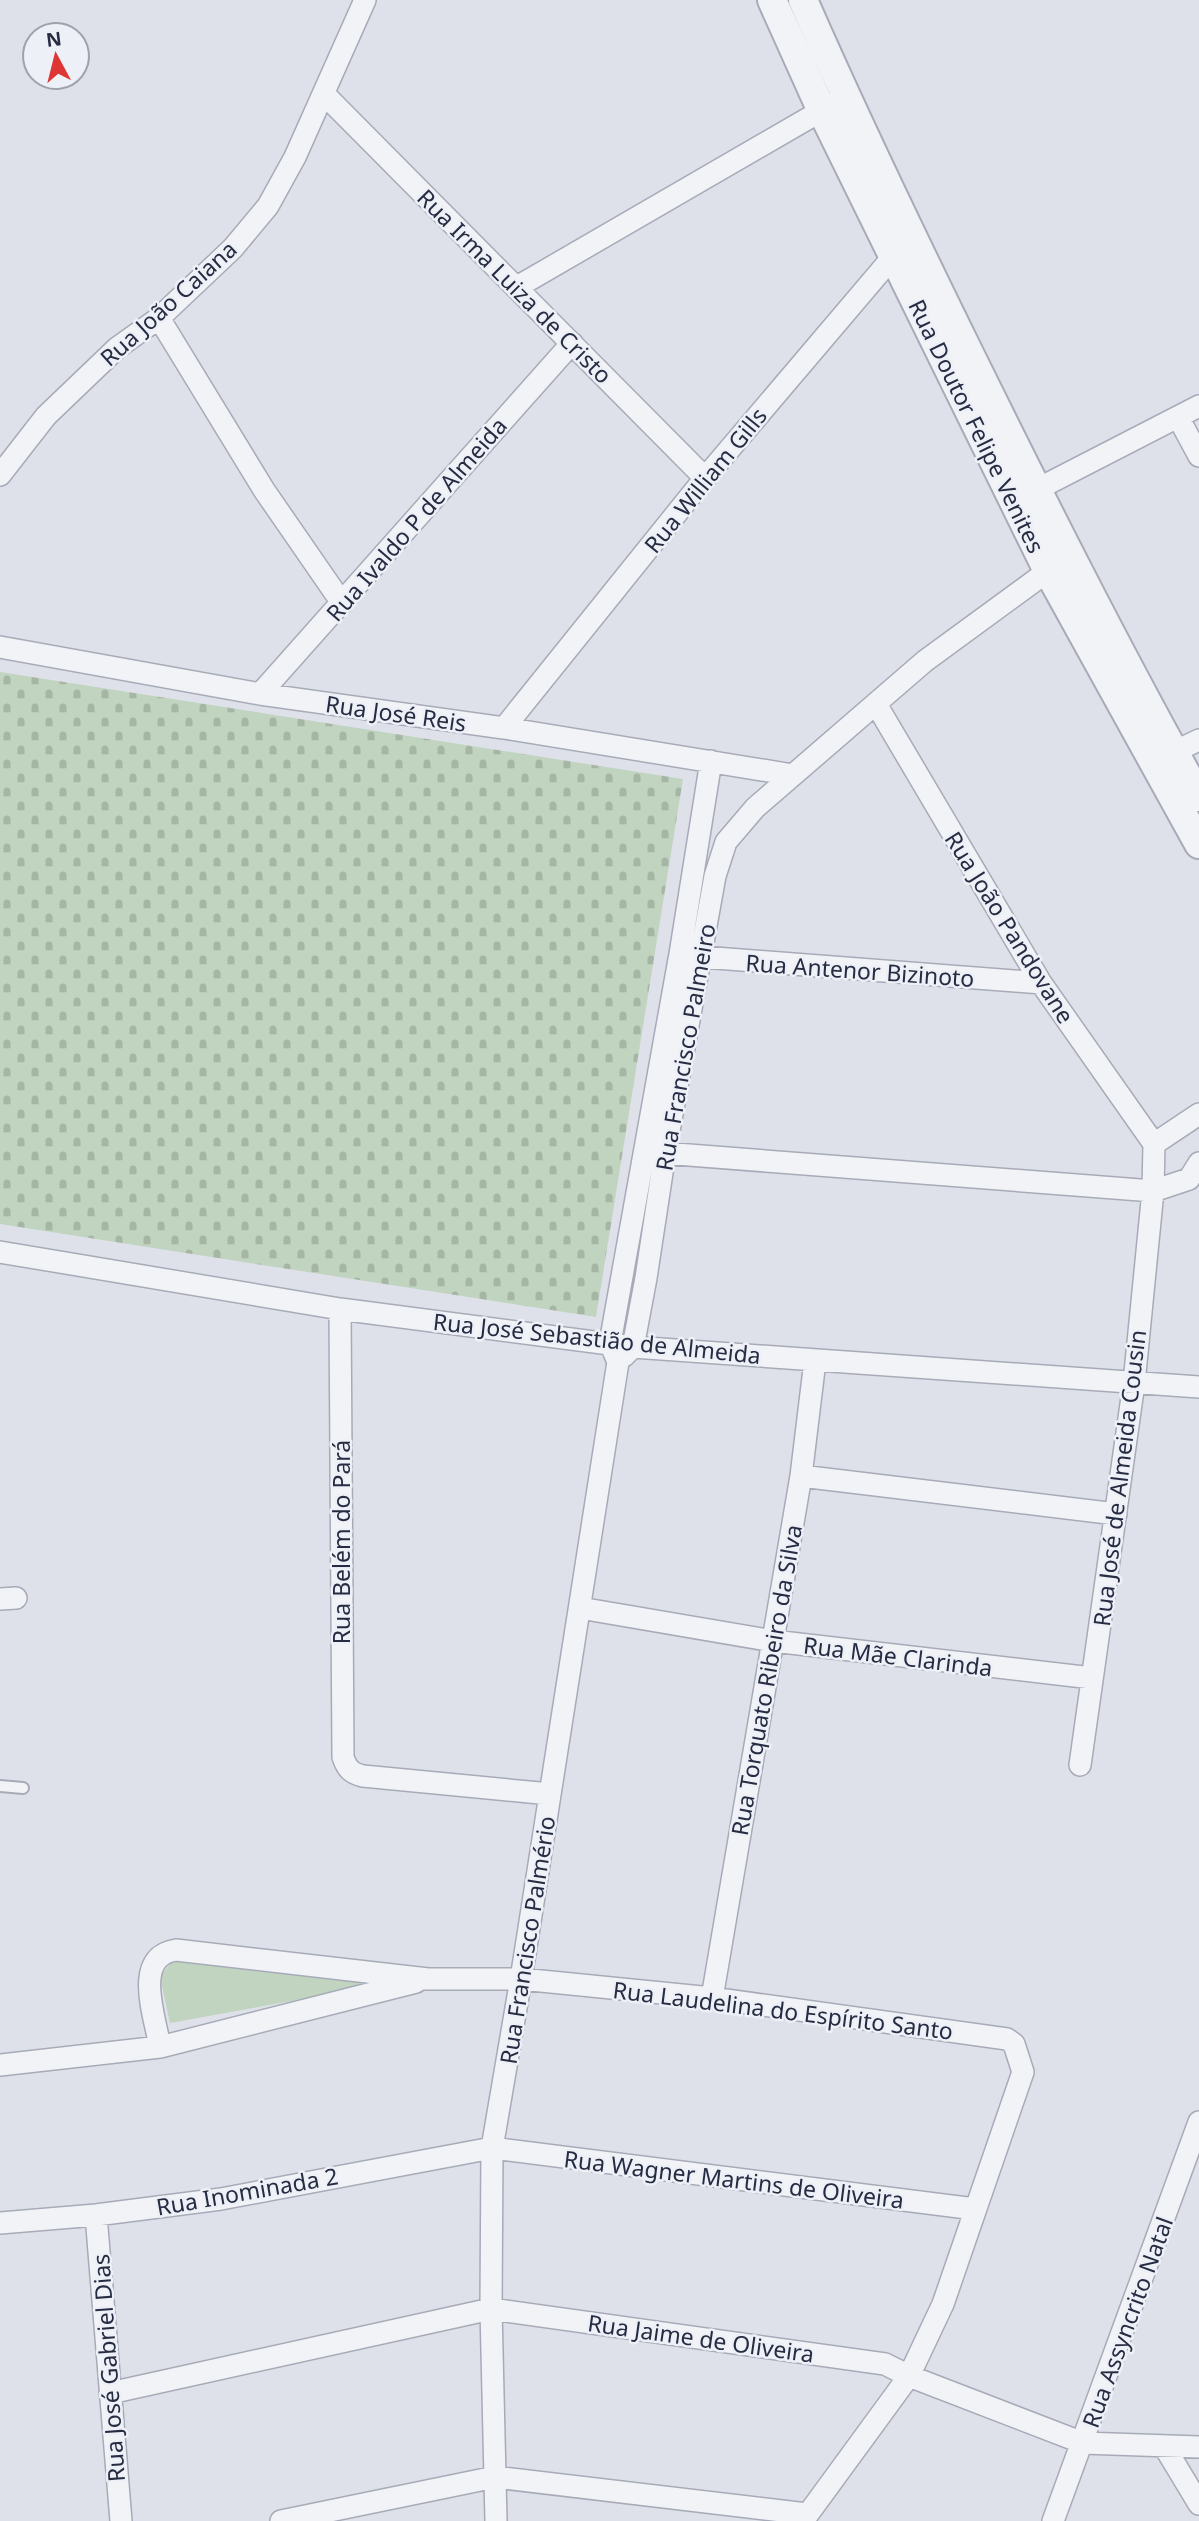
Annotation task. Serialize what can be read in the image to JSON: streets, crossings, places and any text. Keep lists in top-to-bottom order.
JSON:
{
  "streets": {
    "street": [
      "Rua Irma Luiza de Cristo",
      "Rua João Caiana",
      "Rua Doutor Felipe Venites",
      "Rua William Gills",
      "Rua Ivaldo P de Almeida",
      "Rua José Reis",
      "Rua João Pandovane",
      "Rua Antenor Bizinoto",
      "Rua Francisco Palmeiro",
      "Rua José Sebastião de Almeida",
      "Rua José de Almeida Cousin",
      "Rua Belém do Pará",
      "Rua Mãe Clarinda",
      "Rua Torquato Ribeiro da Silva",
      "Rua Francisco Palmério",
      "Rua Laudelina do Espírito Santo",
      "Rua Wagner Martins de Oliveira",
      "Rua Inominada 2",
      "Rua Assyncrito Natal",
      "Rua Jaime de Oliveira",
      "Rua José Gabriel Dias"
    ]
  },
  "crossings": [
    ["Rua Irma Luiza de Cristo", "Rua João Caiana"],
    ["Rua Irma Luiza de Cristo", "Rua William Gills"],
    ["Rua Irma Luiza de Cristo", "Rua Ivaldo P de Almeida"],
    ["Rua Doutor Felipe Venites", "Rua William Gills"],
    ["Rua Doutor Felipe Venites", "Rua Francisco Palmeiro"],
    ["Rua William Gills", "Rua José Reis"],
    ["Rua Ivaldo P de Almeida", "Rua José Reis"],
    ["Rua José Reis", "Rua Francisco Palmeiro"],
    ["Rua João Pandovane", "Rua Antenor Bizinoto"],
    ["Rua João Pandovane", "Rua Francisco Palmeiro"],
    ["Rua João Pandovane", "Rua José de Almeida Cousin"],
    ["Rua Antenor Bizinoto", "Rua Francisco Palmeiro"],
    ["Rua Francisco Palmeiro", "Rua José Sebastião de Almeida"],
    ["Rua Francisco Palmeiro", "Rua Francisco Palmério"],
    ["Rua José Sebastião de Almeida", "Rua José de Almeida Cousin"],
    ["Rua José Sebastião de Almeida", "Rua Belém do Pará"],
    ["Rua José Sebastião de Almeida", "Rua Torquato Ribeiro da Silva"],
    ["Rua José Sebastião de Almeida", "Rua Francisco Palmério"],
    ["Rua José de Almeida Cousin", "Rua Mãe Clarinda"],
    ["Rua Belém do Pará", "Rua Francisco Palmério"],
    ["Rua Mãe Clarinda", "Rua Torquato Ribeiro da Silva"],
    ["Rua Mãe Clarinda", "Rua Francisco Palmério"],
    ["Rua Torquato Ribeiro da Silva", "Rua Laudelina do Espírito Santo"],
    ["Rua Francisco Palmério", "Rua Laudelina do Espírito Santo"],
    ["Rua Francisco Palmério", "Rua Wagner Martins de Oliveira"],
    ["Rua Francisco Palmério", "Rua Inominada 2"],
    ["Rua Francisco Palmério", "Rua Jaime de Oliveira"],
    ["Rua Laudelina do Espírito Santo", "Rua Wagner Martins de Oliveira"],
    ["Rua Wagner Martins de Oliveira", "Rua Inominada 2"],
    ["Rua Inominada 2", "Rua José Gabriel Dias"],
    ["Rua Assyncrito Natal", "Rua Jaime de Oliveira"]
  ],
  "north": "top"
}
